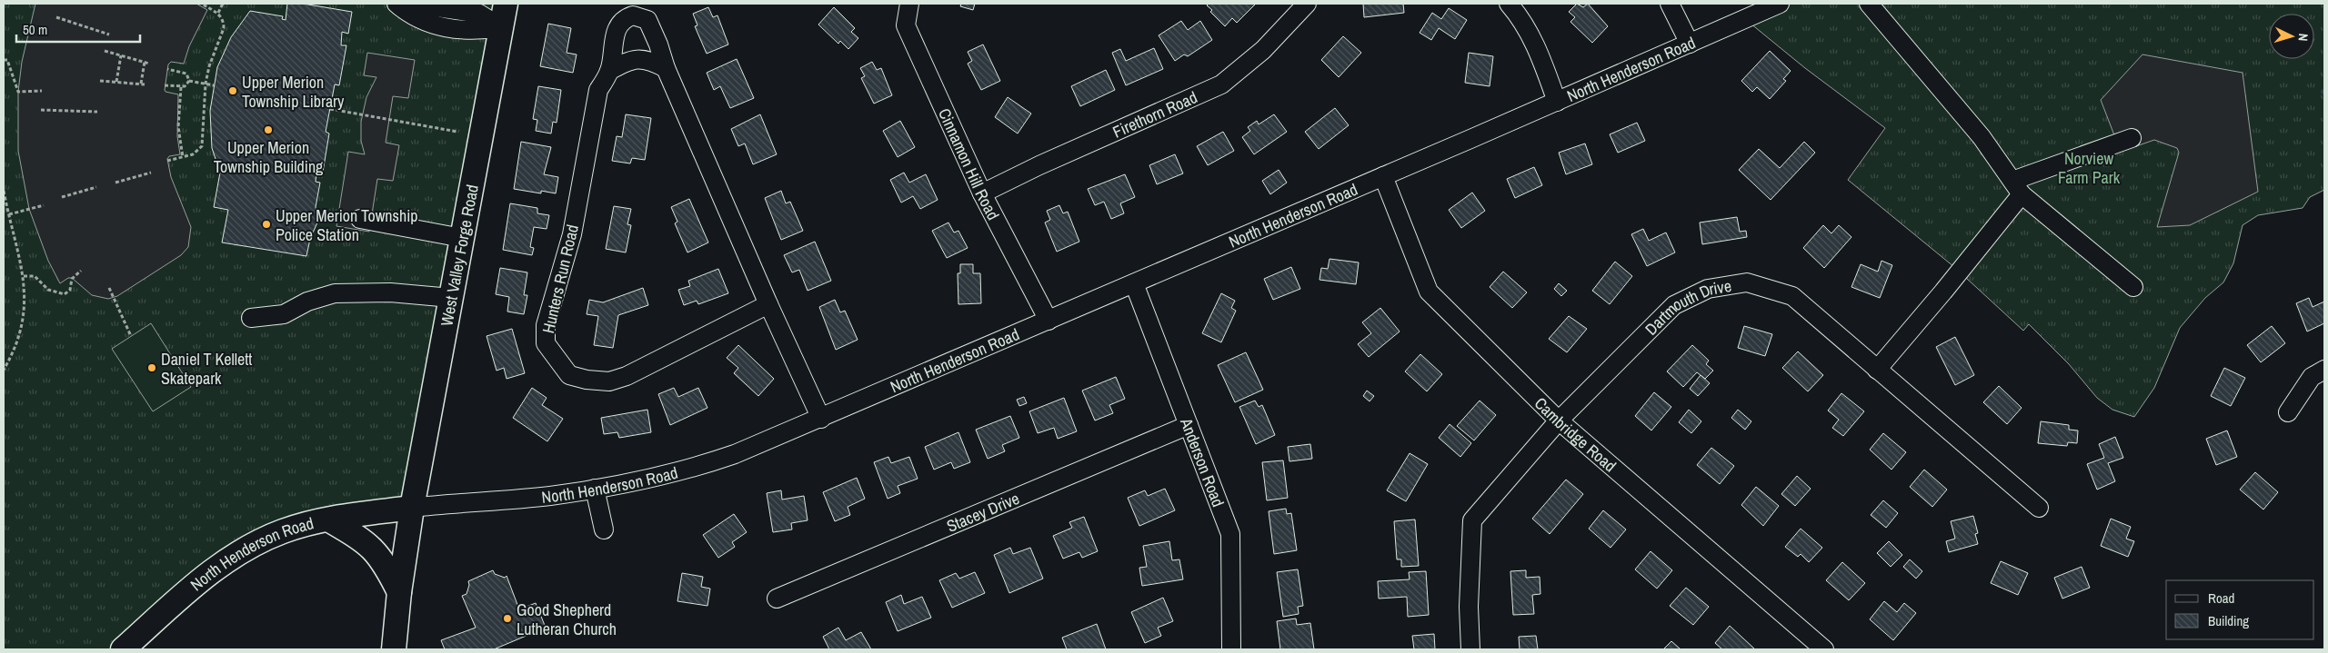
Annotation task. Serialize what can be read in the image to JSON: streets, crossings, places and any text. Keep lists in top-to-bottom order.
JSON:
{
  "streets": {
    "main road": ["North Henderson Road", "West Valley Forge Road"],
    "street": [
      "Firethorn Road",
      "Cinnamon Hill Road",
      "Hunters Run Road",
      "Dartmouth Drive",
      "Cambridge Road",
      "Anderson Road",
      "Stacey Drive"
    ]
  },
  "crossings": [
    ["North Henderson Road", "Cinnamon Hill Road"],
    ["North Henderson Road", "West Valley Forge Road"],
    ["North Henderson Road", "Hunters Run Road"],
    ["North Henderson Road", "Cambridge Road"],
    ["North Henderson Road", "Anderson Road"],
    ["Firethorn Road", "Cinnamon Hill Road"],
    ["Dartmouth Drive", "Cambridge Road"],
    ["Anderson Road", "Stacey Drive"]
  ],
  "parks": ["Norview Farm Park"],
  "places": [
    "Upper Merion Township Library",
    "Upper Merion Township Building",
    "Upper Merion Township Police Station",
    "Daniel T Kellett Skatepark",
    "Good Shepherd Lutheran Church"
  ],
  "legend": ["Road", "Building"],
  "scale_bar": "50 m",
  "north": "right"
}
